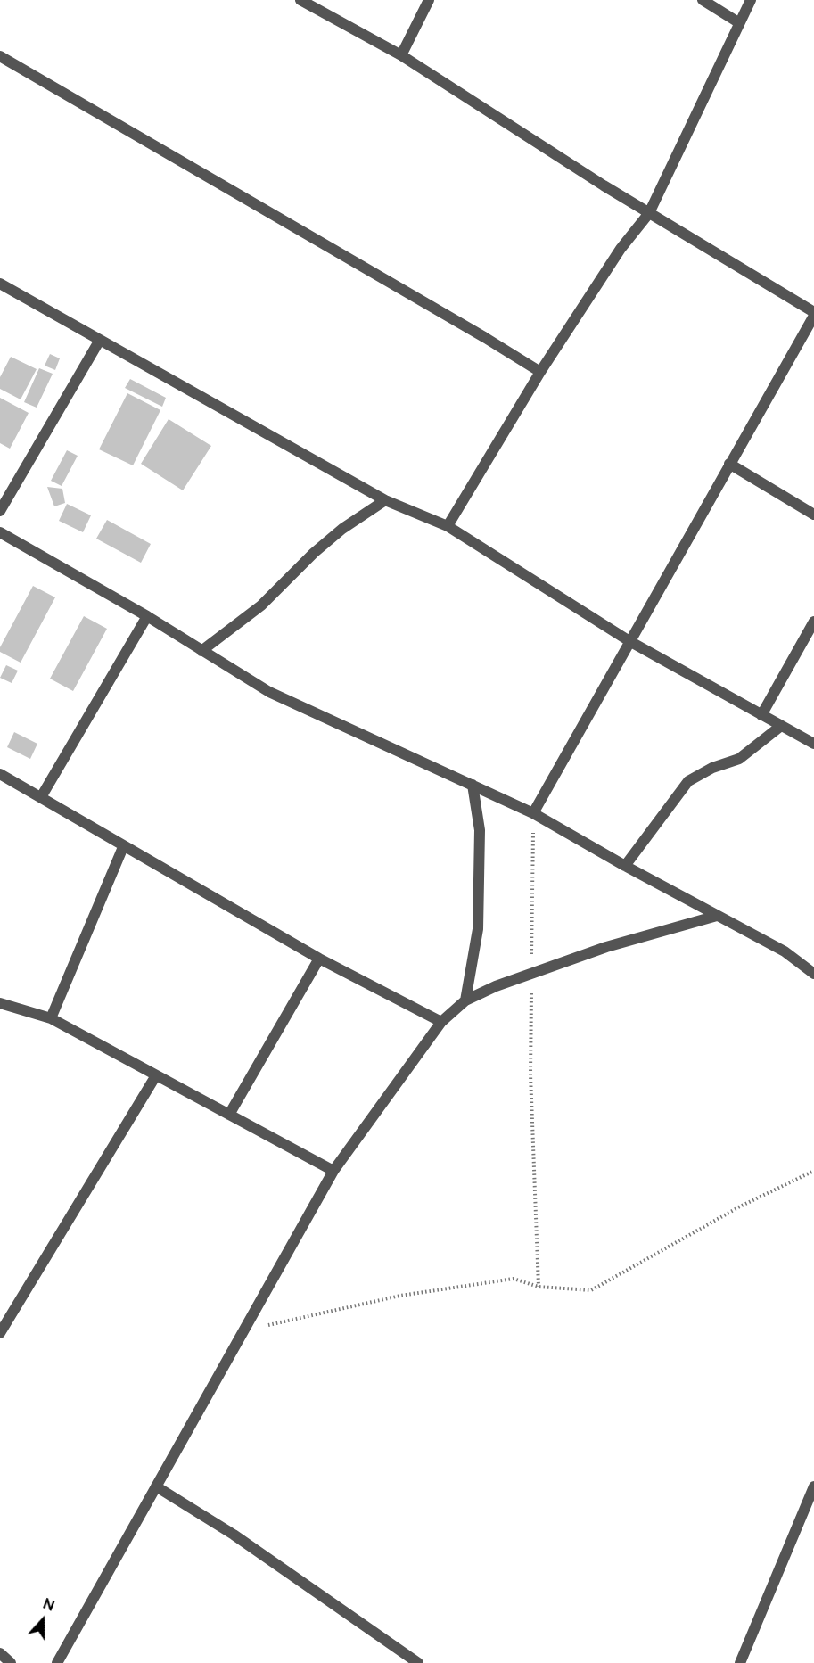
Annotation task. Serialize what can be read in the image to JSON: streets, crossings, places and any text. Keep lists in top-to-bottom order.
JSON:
{
  "north": "top"
}
